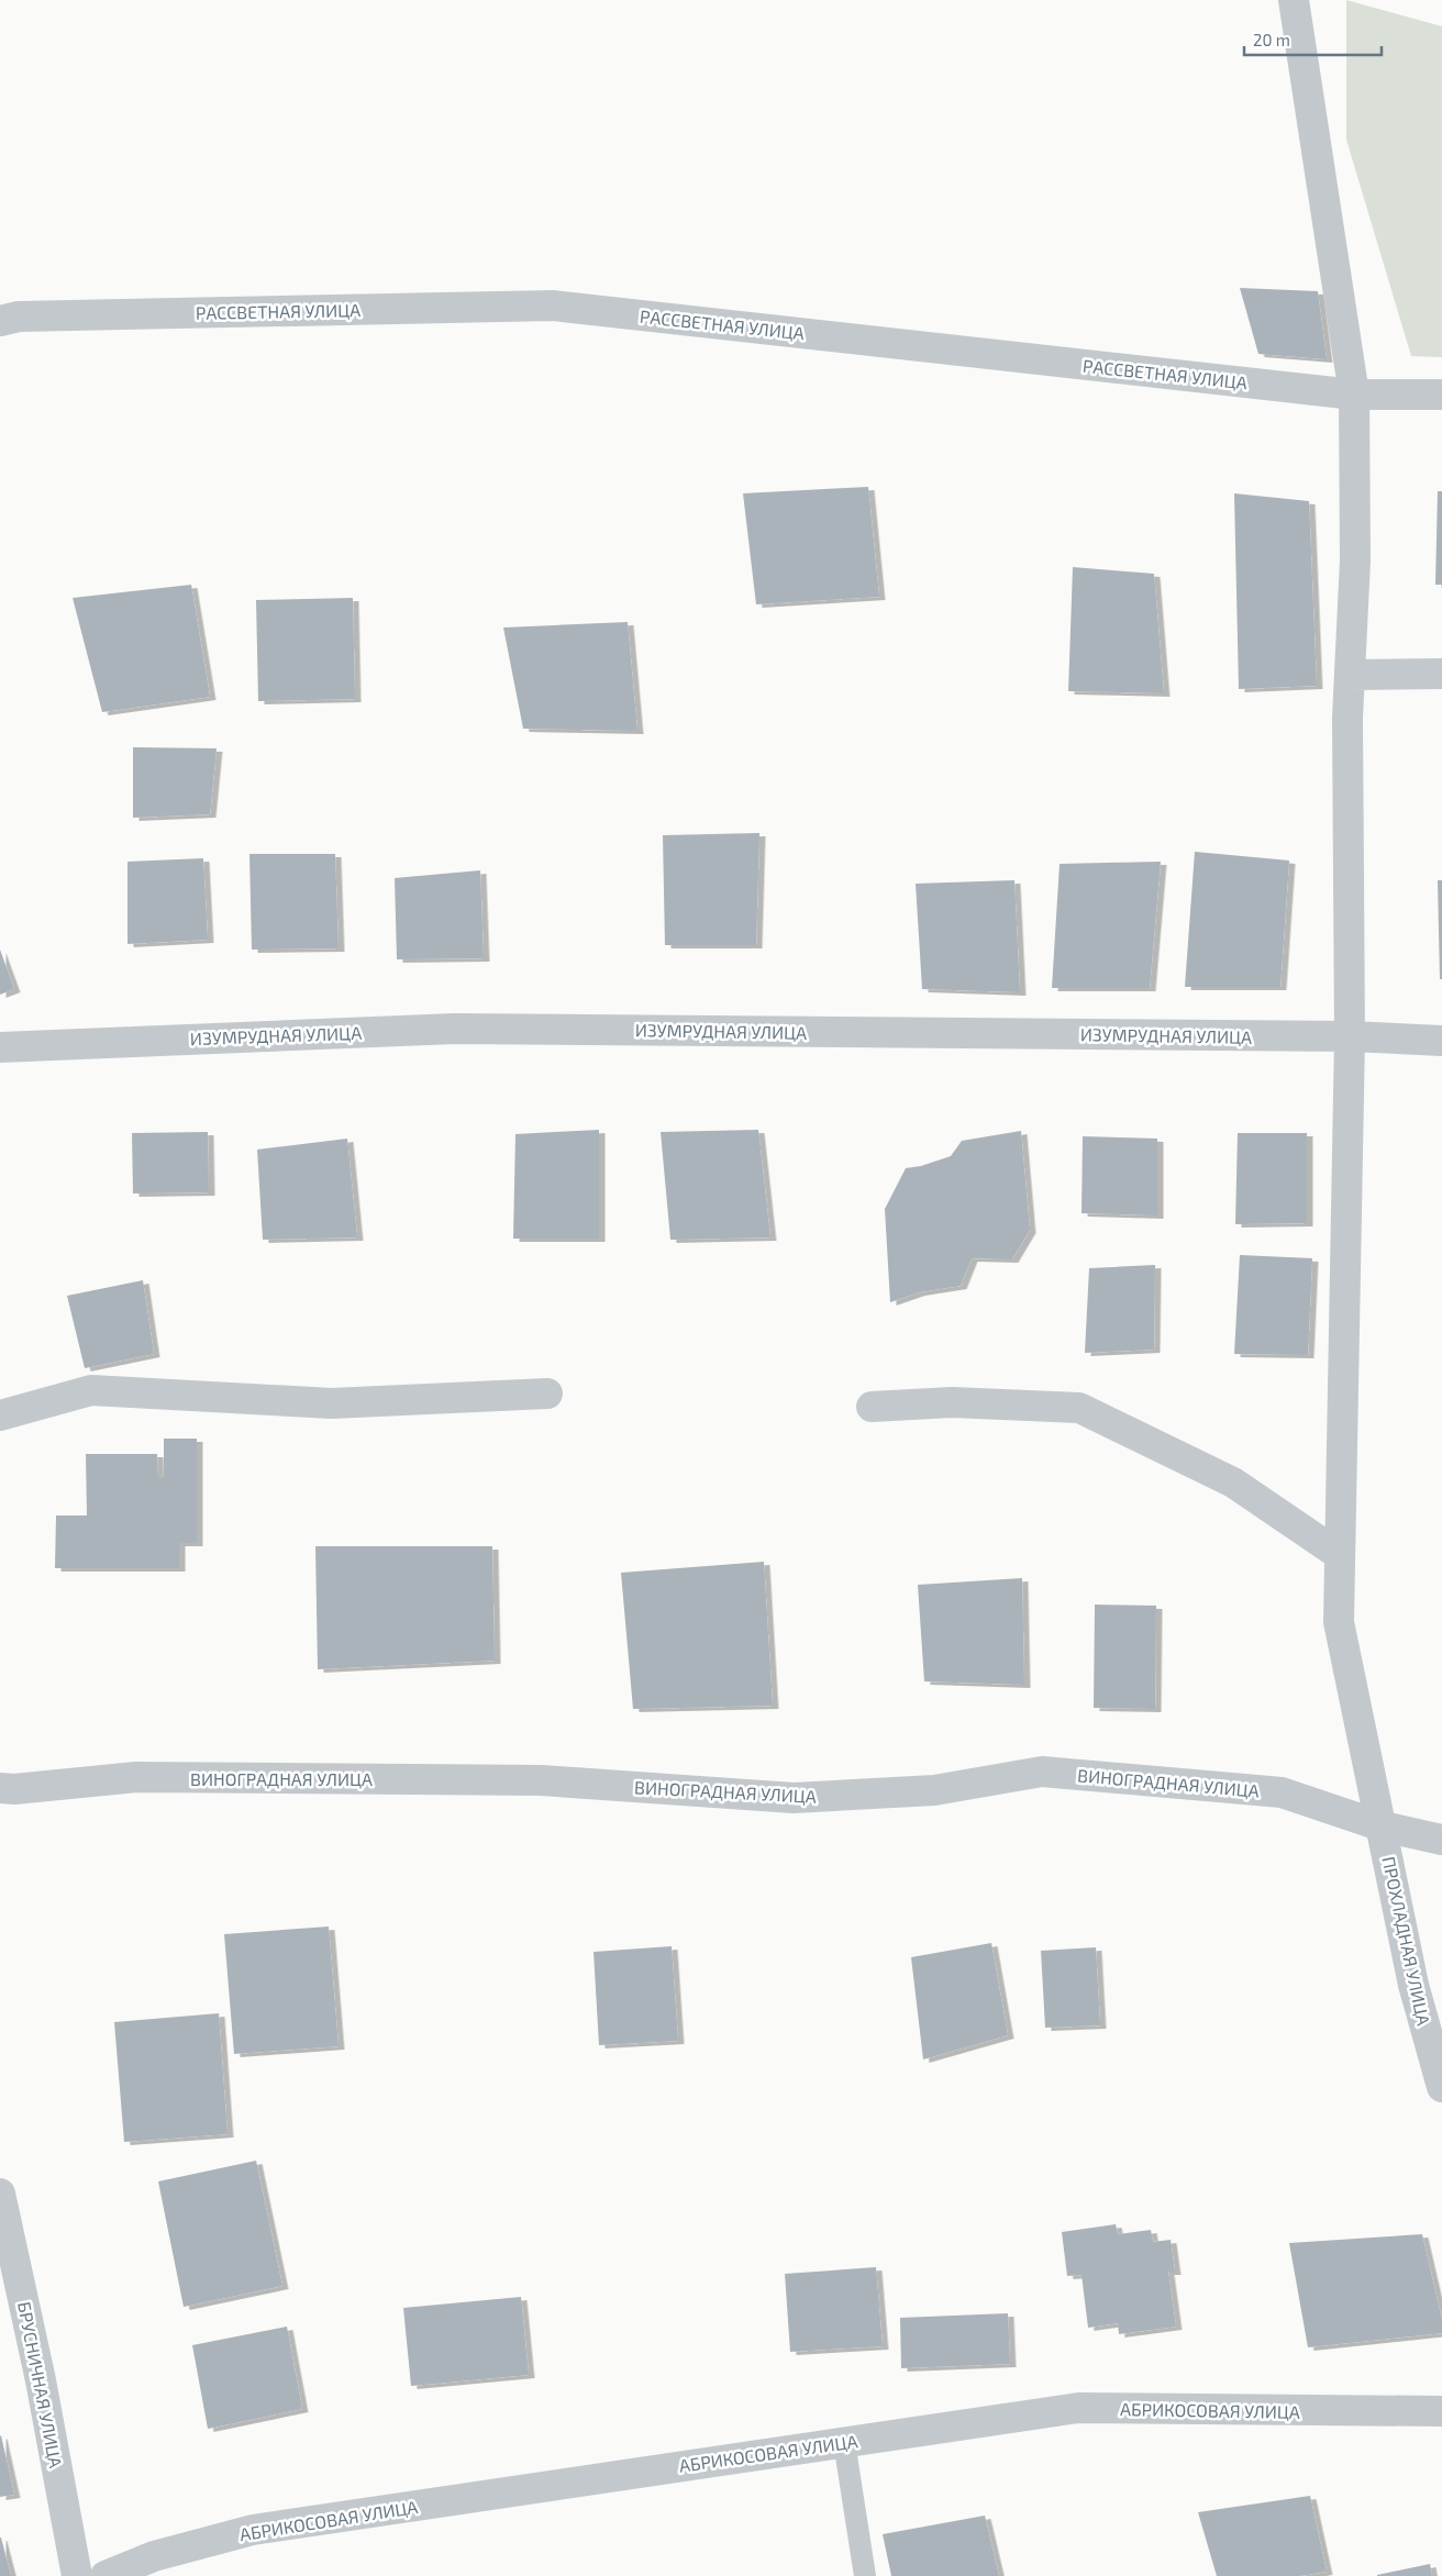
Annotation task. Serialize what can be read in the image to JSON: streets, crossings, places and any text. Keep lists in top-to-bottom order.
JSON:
{
  "streets": {
    "street": [
      "РАССВЕТНАЯ УЛИЦА",
      "ИЗУМРУДНАЯ УЛИЦА",
      "ВИНОГРАДНАЯ УЛИЦА",
      "ПРОХЛАДНАЯ УЛИЦА",
      "БРУСНИЧНАЯ УЛИЦА",
      "АБРИКОСОВАЯ УЛИЦА"
    ]
  },
  "crossings": [
    ["РАССВЕТНАЯ УЛИЦА", "ПРОХЛАДНАЯ УЛИЦА"],
    ["ИЗУМРУДНАЯ УЛИЦА", "ПРОХЛАДНАЯ УЛИЦА"],
    ["ВИНОГРАДНАЯ УЛИЦА", "ПРОХЛАДНАЯ УЛИЦА"]
  ],
  "scale_bar": "20 m"
}
